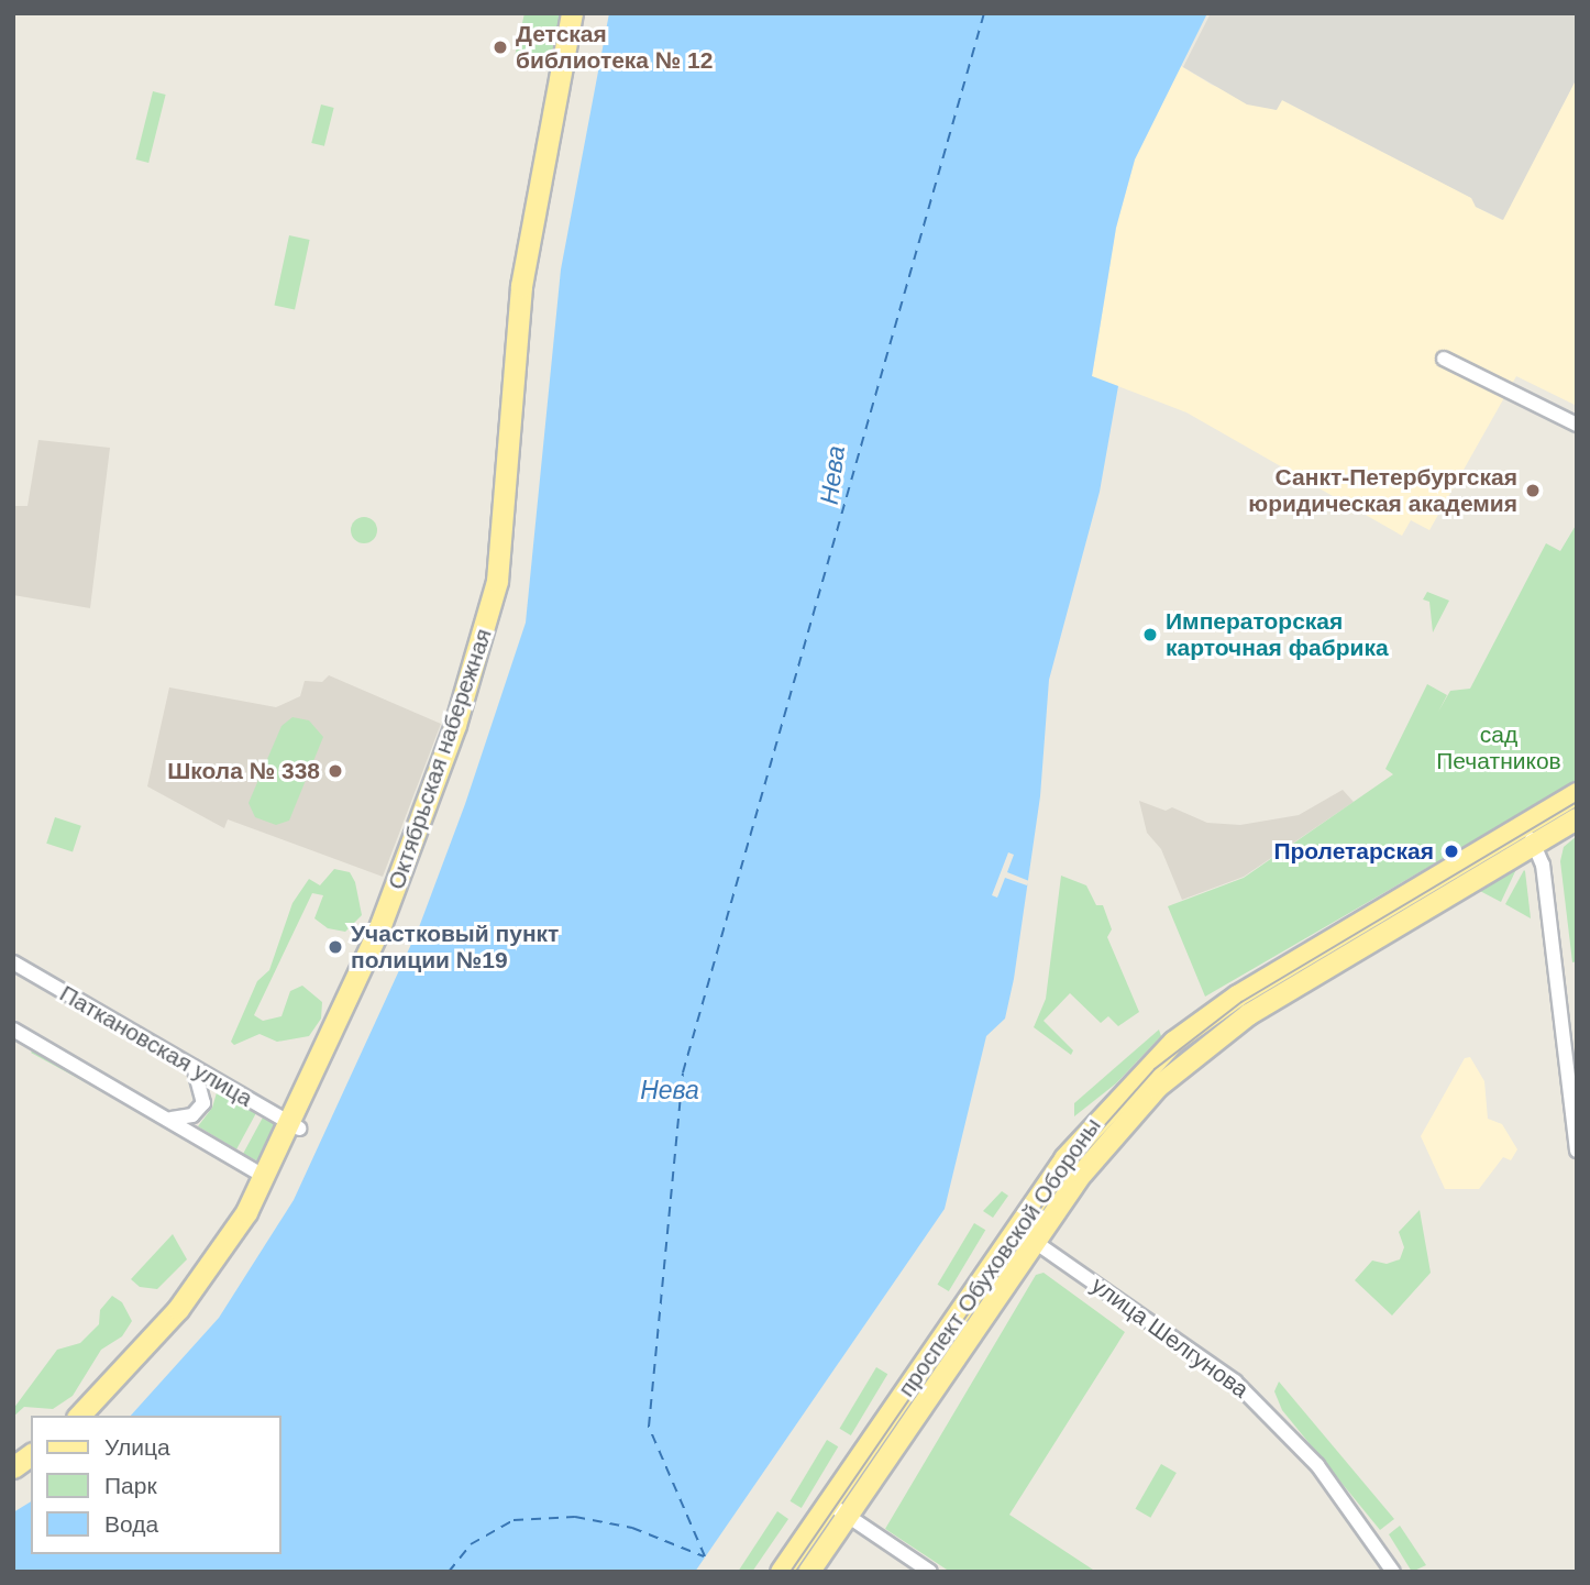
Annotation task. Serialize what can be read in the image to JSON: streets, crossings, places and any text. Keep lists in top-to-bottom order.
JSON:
{
  "streets": {
    "main road": ["Октябрьская набережная", "проспект Обуховской Обороны"],
    "street": ["Паткановская улица", "улица Шелгунова"]
  },
  "crossings": [
    ["Октябрьская набережная", "Паткановская улица"],
    ["проспект Обуховской Обороны", "улица Шелгунова"]
  ],
  "water": ["Нева"],
  "parks": ["сад Печатников"],
  "places": [
    "Детская библиотека № 12",
    "Санкт-Петербургская юридическая академия",
    "Императорская карточная фабрика",
    "Школа № 338",
    "Пролетарская",
    "Участковый пункт полиции №19"
  ],
  "legend": ["Улица", "Парк", "Вода"]
}
